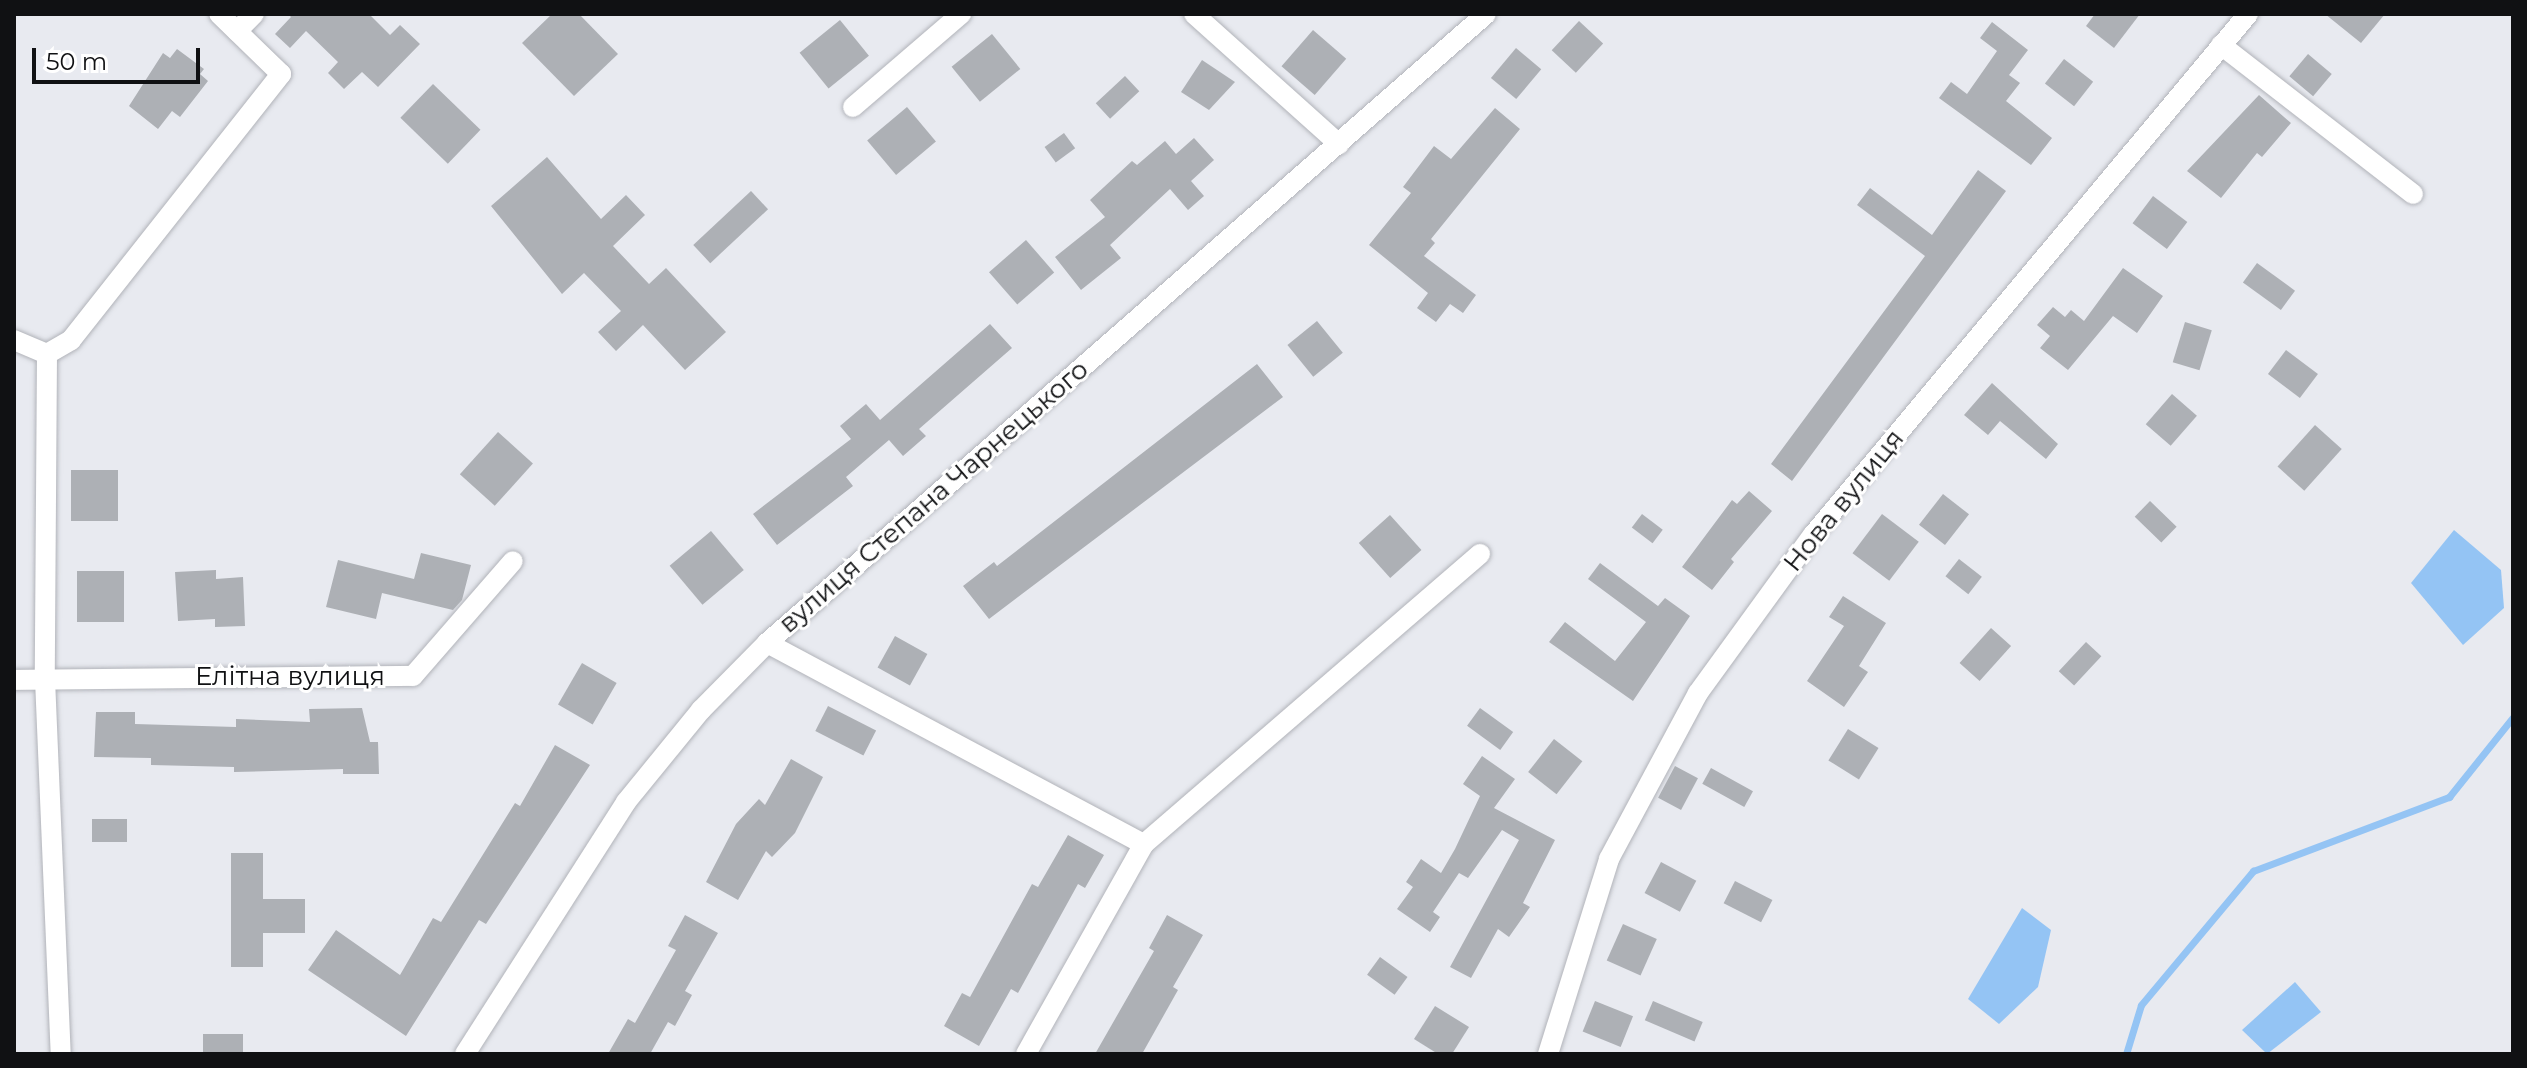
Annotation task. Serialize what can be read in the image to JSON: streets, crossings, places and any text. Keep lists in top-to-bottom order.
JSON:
{
  "streets": {
    "street": ["вулиця Степана Чарнецького", "Нова вулиця", "Елітна вулиця"]
  },
  "scale_bar": "50 m"
}
